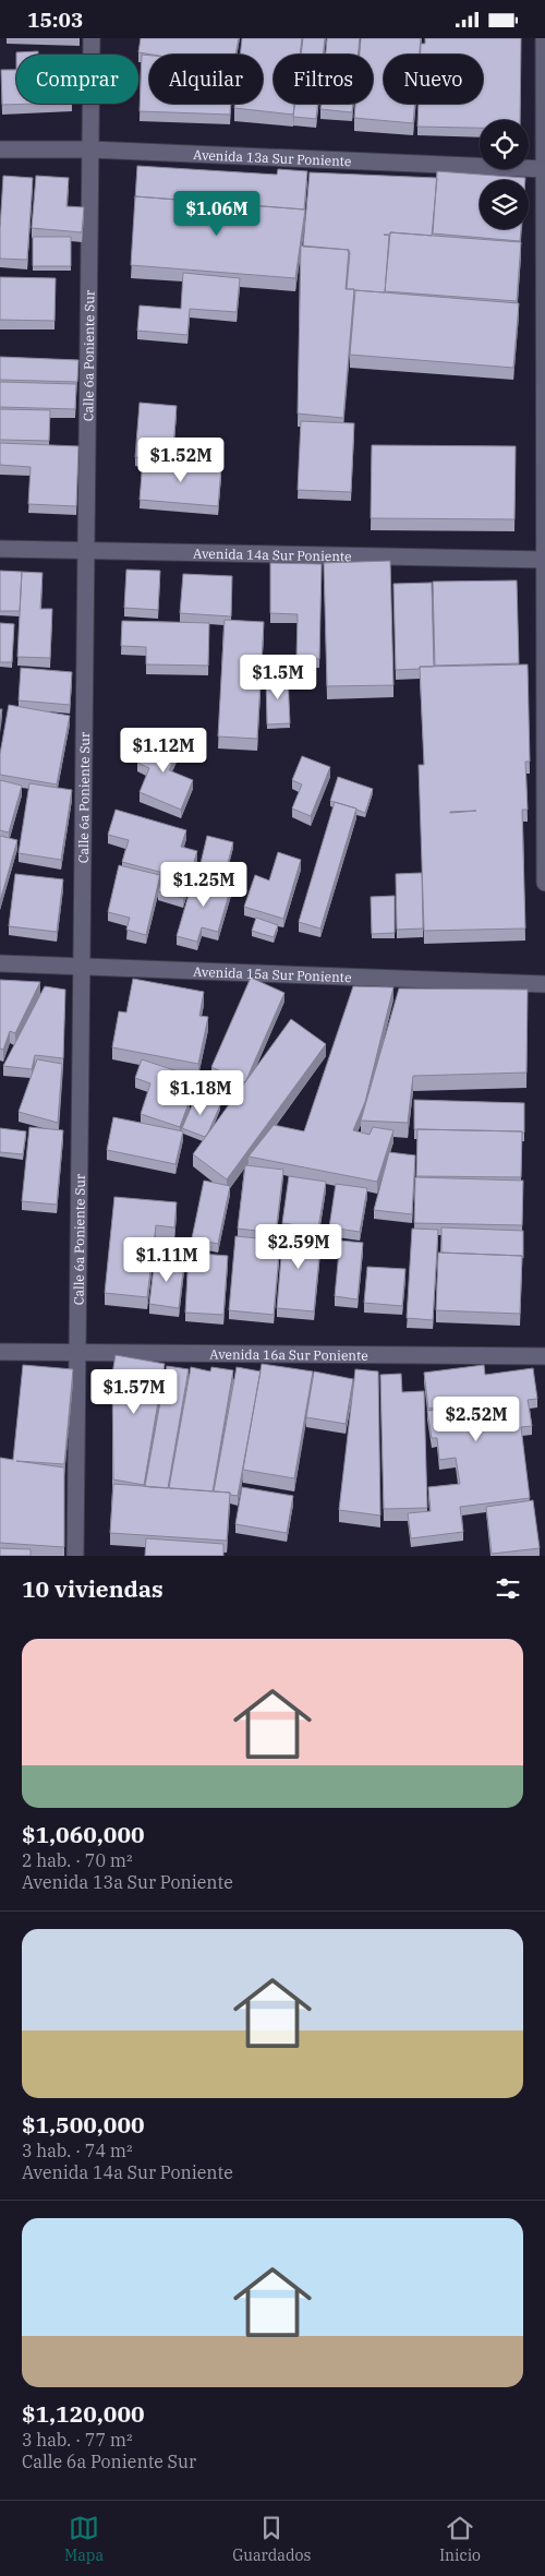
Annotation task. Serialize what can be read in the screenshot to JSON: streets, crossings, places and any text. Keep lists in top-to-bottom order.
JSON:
{
  "streets": {
    "street": [
      "Avenida 13a Sur Poniente",
      "Calle 6a Poniente Sur",
      "Avenida 14a Sur Poniente",
      "Avenida 15a Sur Poniente",
      "Avenida 16a Sur Poniente"
    ]
  },
  "crossings": [
    ["Avenida 13a Sur Poniente", "Calle 6a Poniente Sur"],
    ["Calle 6a Poniente Sur", "Avenida 14a Sur Poniente"],
    ["Calle 6a Poniente Sur", "Avenida 15a Sur Poniente"],
    ["Calle 6a Poniente Sur", "Avenida 16a Sur Poniente"]
  ],
  "page": {
    "status": "15:03",
    "chip": [
      "Comprar",
      "Alquilar",
      "Filtros",
      "Nuevo"
    ],
    "price": [
      "$1.06M",
      "$1.52M",
      "$1.5M",
      "$1.12M",
      "$1.25M",
      "$1.18M",
      "$2.59M",
      "$1.11M",
      "$1.57M",
      "$2.52M"
    ],
    "heading": "10 viviendas",
    "list": [
      {
        "name": "$1,060,000",
        "note": "2 hab. · 70 m² · Avenida 13a Sur Poniente"
      },
      {
        "name": "$1,500,000",
        "note": "3 hab. · 74 m² · Avenida 14a Sur Poniente"
      },
      {
        "name": "$1,120,000",
        "note": "3 hab. · 77 m² · Calle 6a Poniente Sur"
      }
    ],
    "tabs": ["Mapa", "Guardados", "Inicio"]
  }
}
